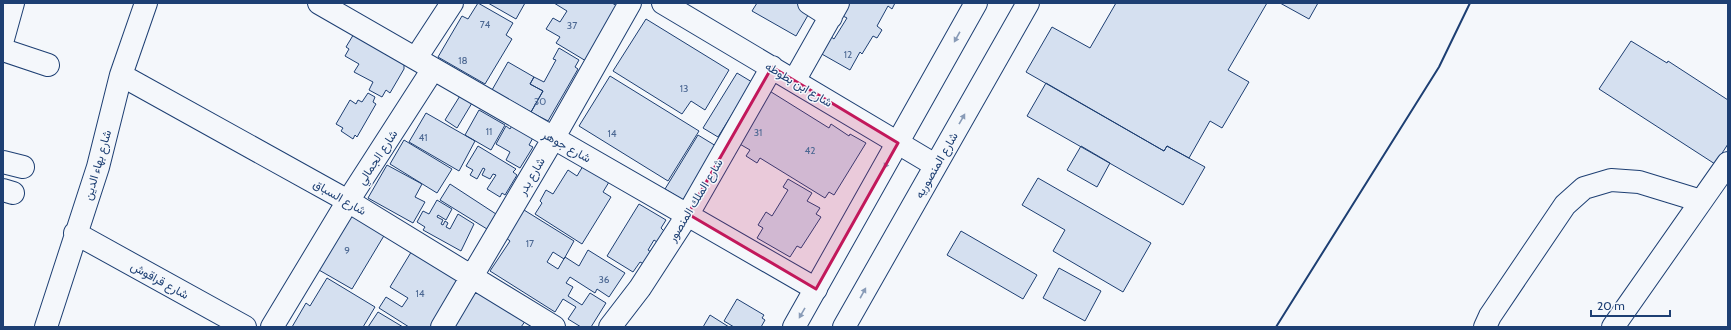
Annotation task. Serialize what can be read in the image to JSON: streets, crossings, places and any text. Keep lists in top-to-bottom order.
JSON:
{
  "streets": {
    "street": [
      "شارع ابن بطوطه",
      "شارع جوهر",
      "شارع الجمالي",
      "شارع بهاء الدين",
      "شارع المنصوريه",
      "شارع بدر",
      "شارع السباق",
      "شارع الملك المنصور",
      "شارع قراقوش"
    ]
  },
  "crossings": [
    ["شارع ابن بطوطه", "شارع المنصوريه"],
    ["شارع ابن بطوطه", "شارع الملك المنصور"],
    ["شارع جوهر", "شارع الجمالي"],
    ["شارع جوهر", "شارع بدر"],
    ["شارع جوهر", "شارع الملك المنصور"],
    ["شارع الجمالي", "شارع السباق"],
    ["شارع بهاء الدين", "شارع السباق"],
    ["شارع بهاء الدين", "شارع قراقوش"],
    ["شارع بدر", "شارع السباق"]
  ],
  "house_numbers": [
    "74",
    "37",
    "12",
    "18",
    "13",
    "30",
    "11",
    "31",
    "14",
    "41",
    "42",
    "17",
    "9",
    "36",
    "14"
  ],
  "scale_bar": "20 m"
}
